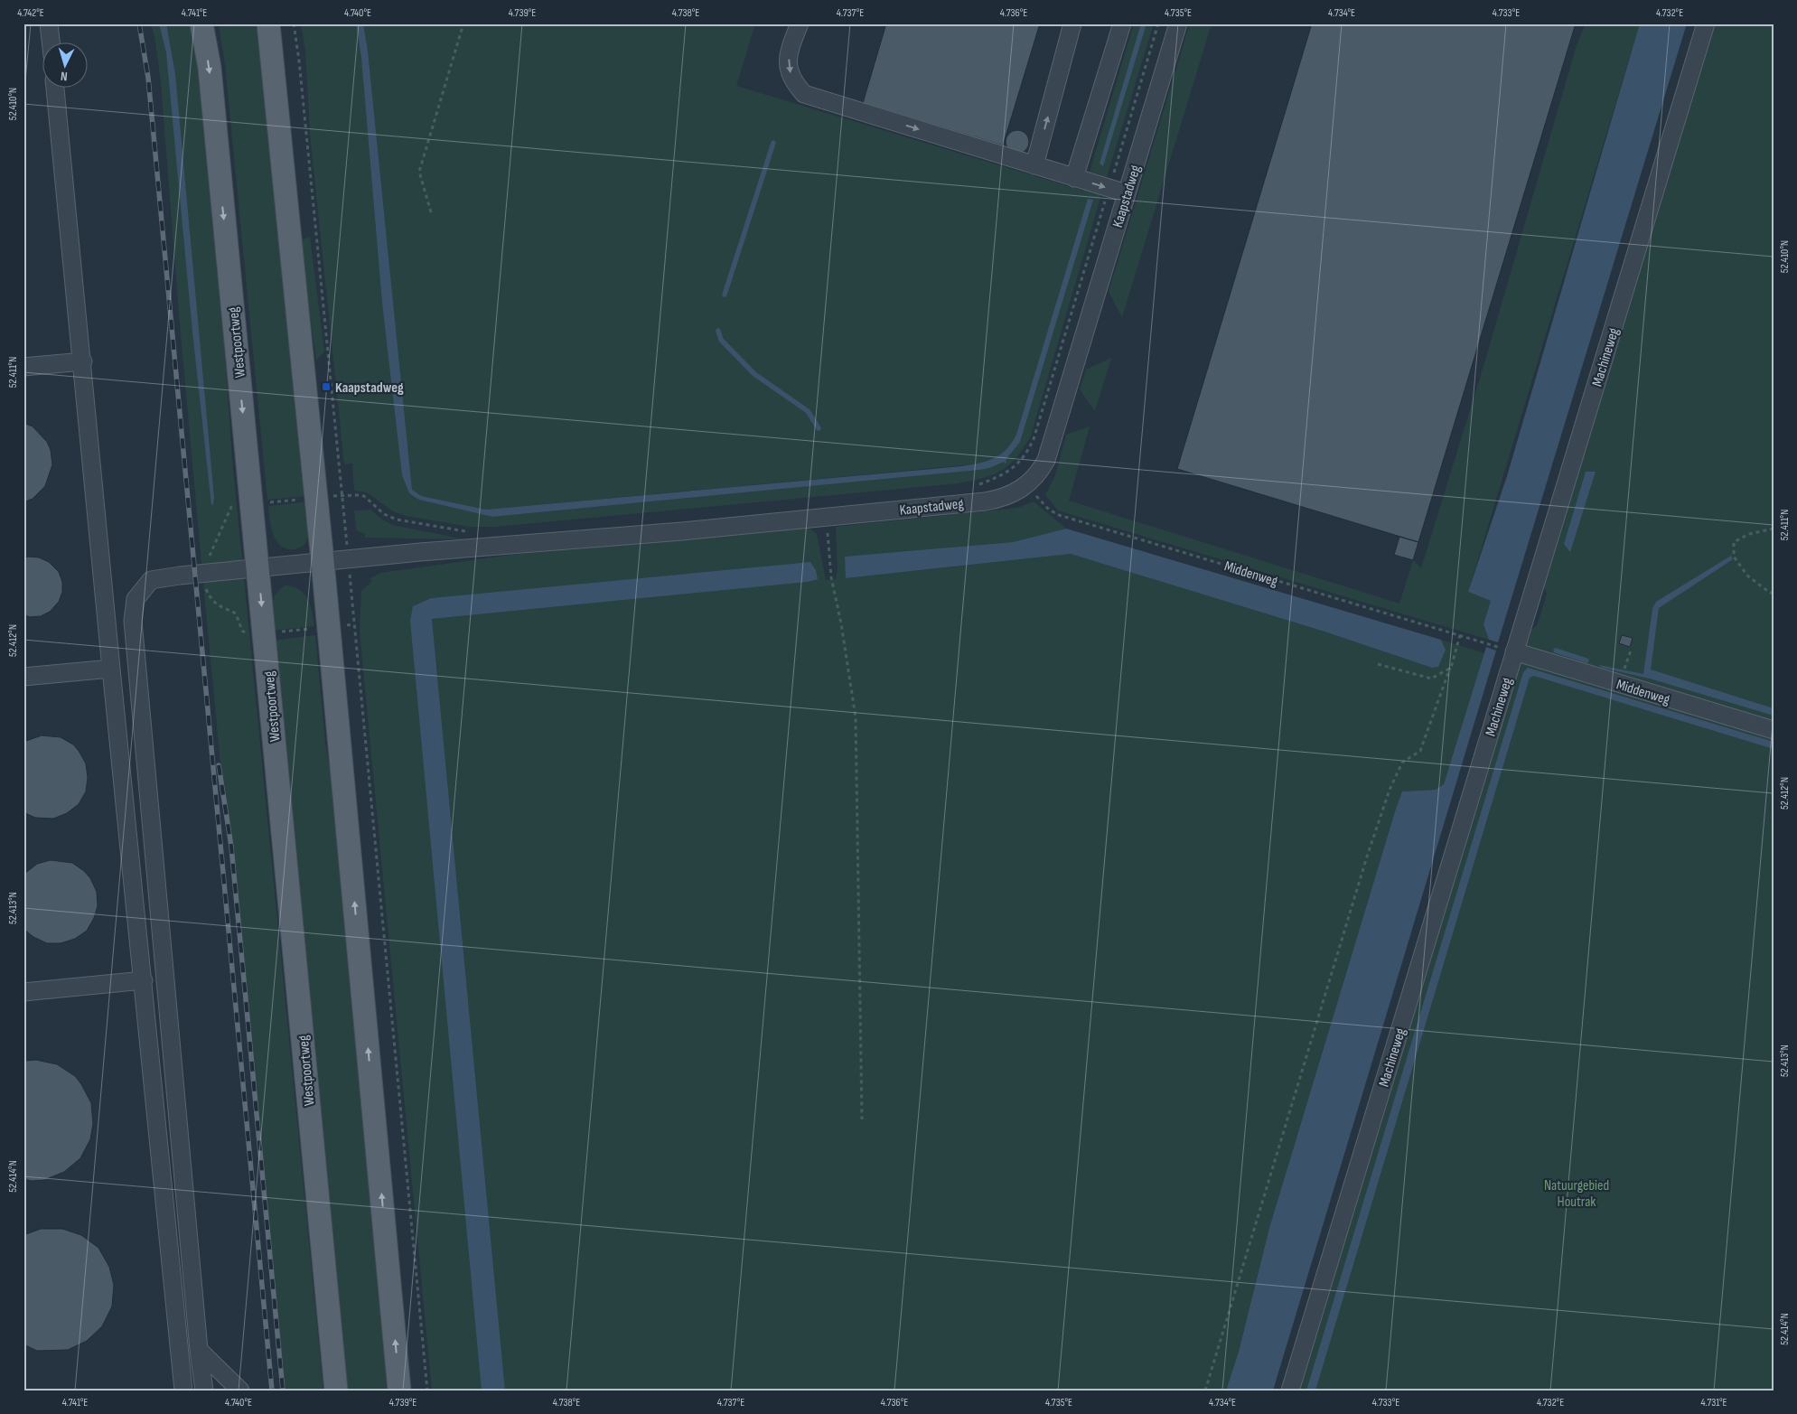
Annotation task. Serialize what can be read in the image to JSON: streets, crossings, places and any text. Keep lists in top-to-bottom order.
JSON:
{
  "streets": {
    "main road": ["Westpoortweg"],
    "street": ["Kaapstadweg", "Machineweg", "Middenweg"]
  },
  "crossings": [
    ["Kaapstadweg", "Westpoortweg"],
    ["Kaapstadweg", "Middenweg"],
    ["Machineweg", "Middenweg"]
  ],
  "parks": ["Natuurgebied Houtrak"],
  "places": {
    "transit": ["Kaapstadweg"]
  },
  "north": "bottom",
  "coordinates": [
    "4.742°E",
    "4.741°E",
    "4.740°E",
    "4.739°E",
    "4.738°E",
    "4.737°E",
    "4.736°E",
    "4.735°E",
    "4.734°E",
    "4.733°E",
    "4.732°E",
    "52.410°N",
    "52.411°N",
    "52.412°N",
    "52.413°N",
    "52.414°N",
    "4.731°E"
  ]
}
